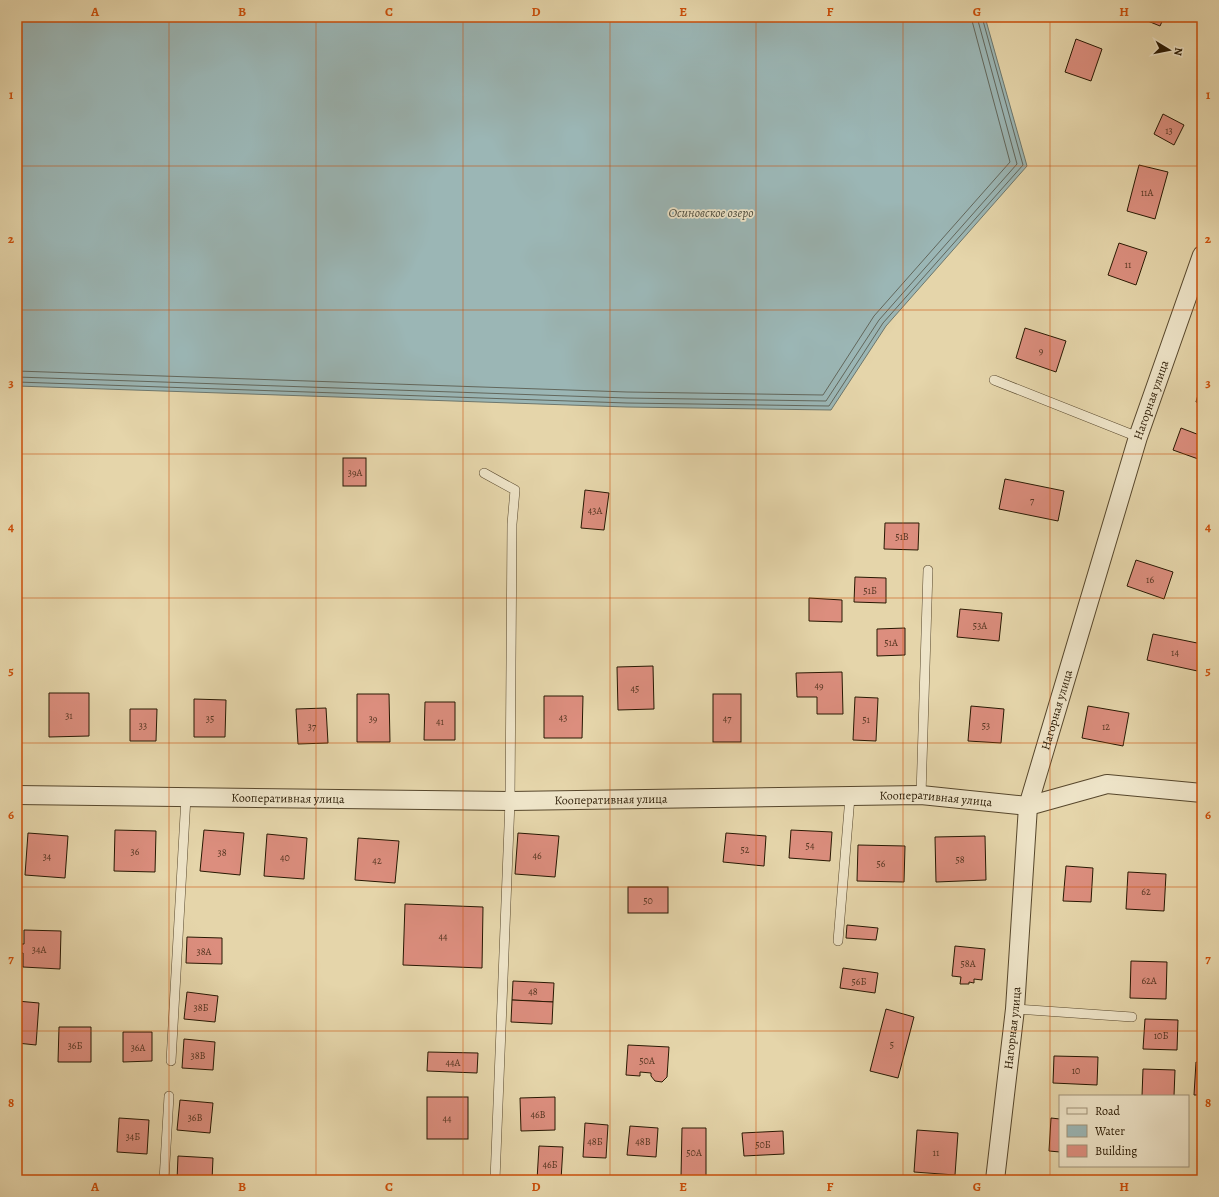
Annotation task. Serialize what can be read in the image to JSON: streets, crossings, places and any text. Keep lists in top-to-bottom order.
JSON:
{
  "streets": {
    "street": ["Нагорная улица", "Кооперативная улица"]
  },
  "crossings": [
    ["Нагорная улица", "Кооперативная улица"]
  ],
  "water": ["Осиновское озеро"],
  "house_numbers": [
    "13",
    "11А",
    "11",
    "9",
    "39А",
    "7",
    "43А",
    "51В",
    "16",
    "51Б",
    "53А",
    "51А",
    "14",
    "49",
    "45",
    "31",
    "43",
    "35",
    "39",
    "47",
    "51",
    "41",
    "33",
    "53",
    "37",
    "12",
    "54",
    "52",
    "36",
    "38",
    "46",
    "34",
    "40",
    "58",
    "42",
    "56",
    "62",
    "50",
    "44",
    "34А",
    "38А",
    "58А",
    "62А",
    "56Б",
    "48",
    "38Б",
    "10Б",
    "5",
    "36Б",
    "36А",
    "38В",
    "50А",
    "44А",
    "10",
    "46В",
    "36В",
    "44",
    "34Б",
    "48Б",
    "48В",
    "50Б",
    "50А",
    "11",
    "46Б"
  ],
  "legend": ["Road", "Water", "Building"],
  "north": "right",
  "grid": {
    "columns": [
      "A",
      "B",
      "C",
      "D",
      "E",
      "F",
      "G",
      "H"
    ],
    "rows": [
      "1",
      "2",
      "3",
      "4",
      "5",
      "6",
      "7",
      "8"
    ]
  }
}
